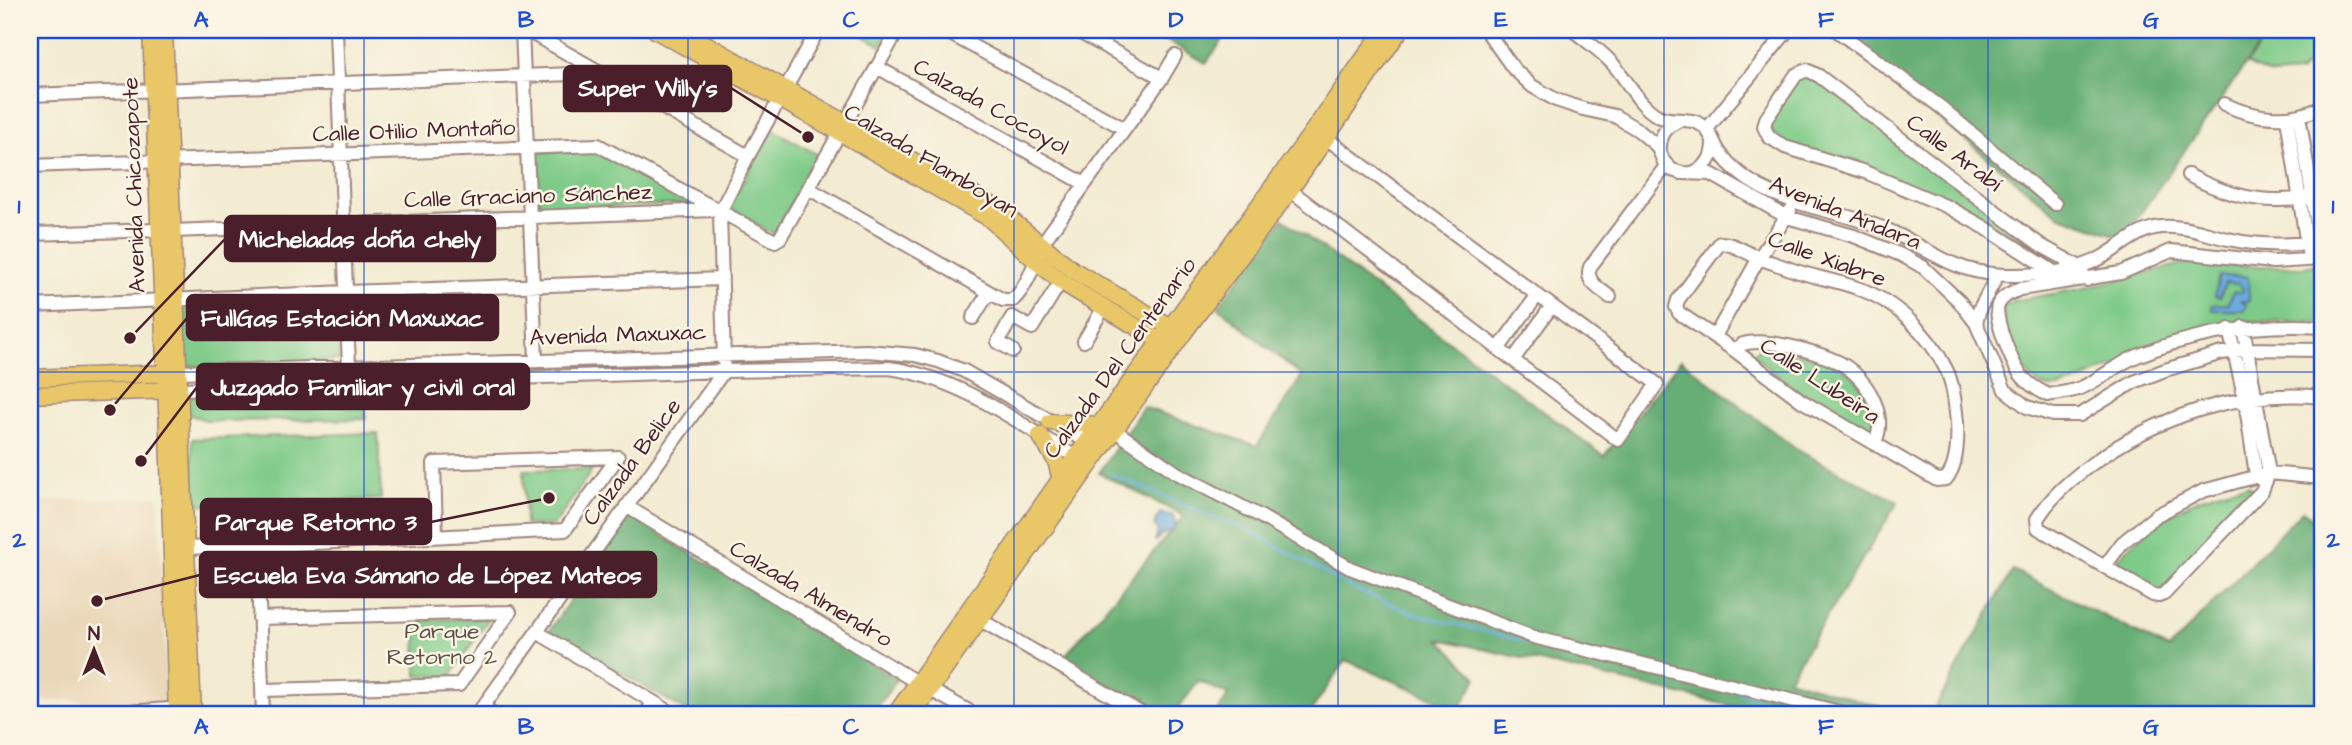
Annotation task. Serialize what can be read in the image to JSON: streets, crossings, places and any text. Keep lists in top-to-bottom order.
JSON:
{
  "streets": {
    "main road": [
      "Calzada Flamboyan",
      "Avenida Chicozapote",
      "Avenida Maxuxac",
      "Calzada Del Centenario"
    ],
    "street": [
      "Calzada Cocoyol",
      "Calle Otilio Montaño",
      "Calle Arabí",
      "Calle Graciano Sánchez",
      "Avenida Andara",
      "Calle Xiabre",
      "Calle Lubeira",
      "Calzada Belice",
      "Calzada Almendro"
    ]
  },
  "crossings": [
    ["Calle Otilio Montaño", "Avenida Chicozapote"],
    ["Calle Otilio Montaño", "Calle Graciano Sánchez"],
    ["Calle Arabí", "Avenida Andara"],
    ["Calzada Flamboyan", "Calzada Del Centenario"],
    ["Avenida Chicozapote", "Calle Graciano Sánchez"],
    ["Avenida Chicozapote", "Avenida Maxuxac"],
    ["Calle Xiabre", "Calle Lubeira"],
    ["Avenida Maxuxac", "Calzada Del Centenario"],
    ["Avenida Maxuxac", "Calzada Belice"],
    ["Calzada Del Centenario", "Calzada Almendro"],
    ["Calzada Belice", "Calzada Almendro"]
  ],
  "parks": ["Parque Retorno 2"],
  "places": [
    "Super Willy's",
    "Micheladas doña chely",
    "FullGas Estación Maxuxac",
    "Juzgado Familiar y civil oral",
    "Parque Retorno 3",
    "Escuela Eva Sámano de López Mateos"
  ],
  "north": "top",
  "grid": {
    "columns": [
      "A",
      "B",
      "C",
      "D",
      "E",
      "F",
      "G"
    ],
    "rows": ["1", "2"]
  }
}
